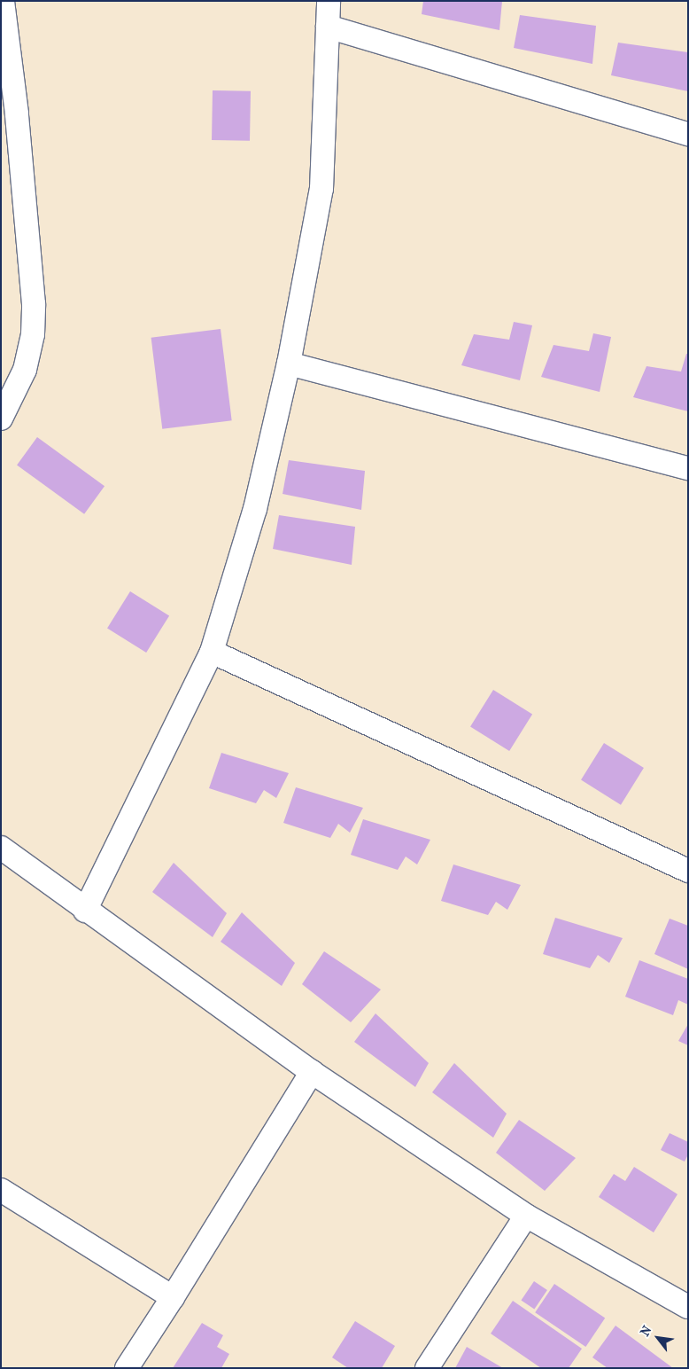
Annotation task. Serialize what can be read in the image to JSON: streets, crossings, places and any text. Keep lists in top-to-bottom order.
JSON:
{
  "north": "top left"
}
